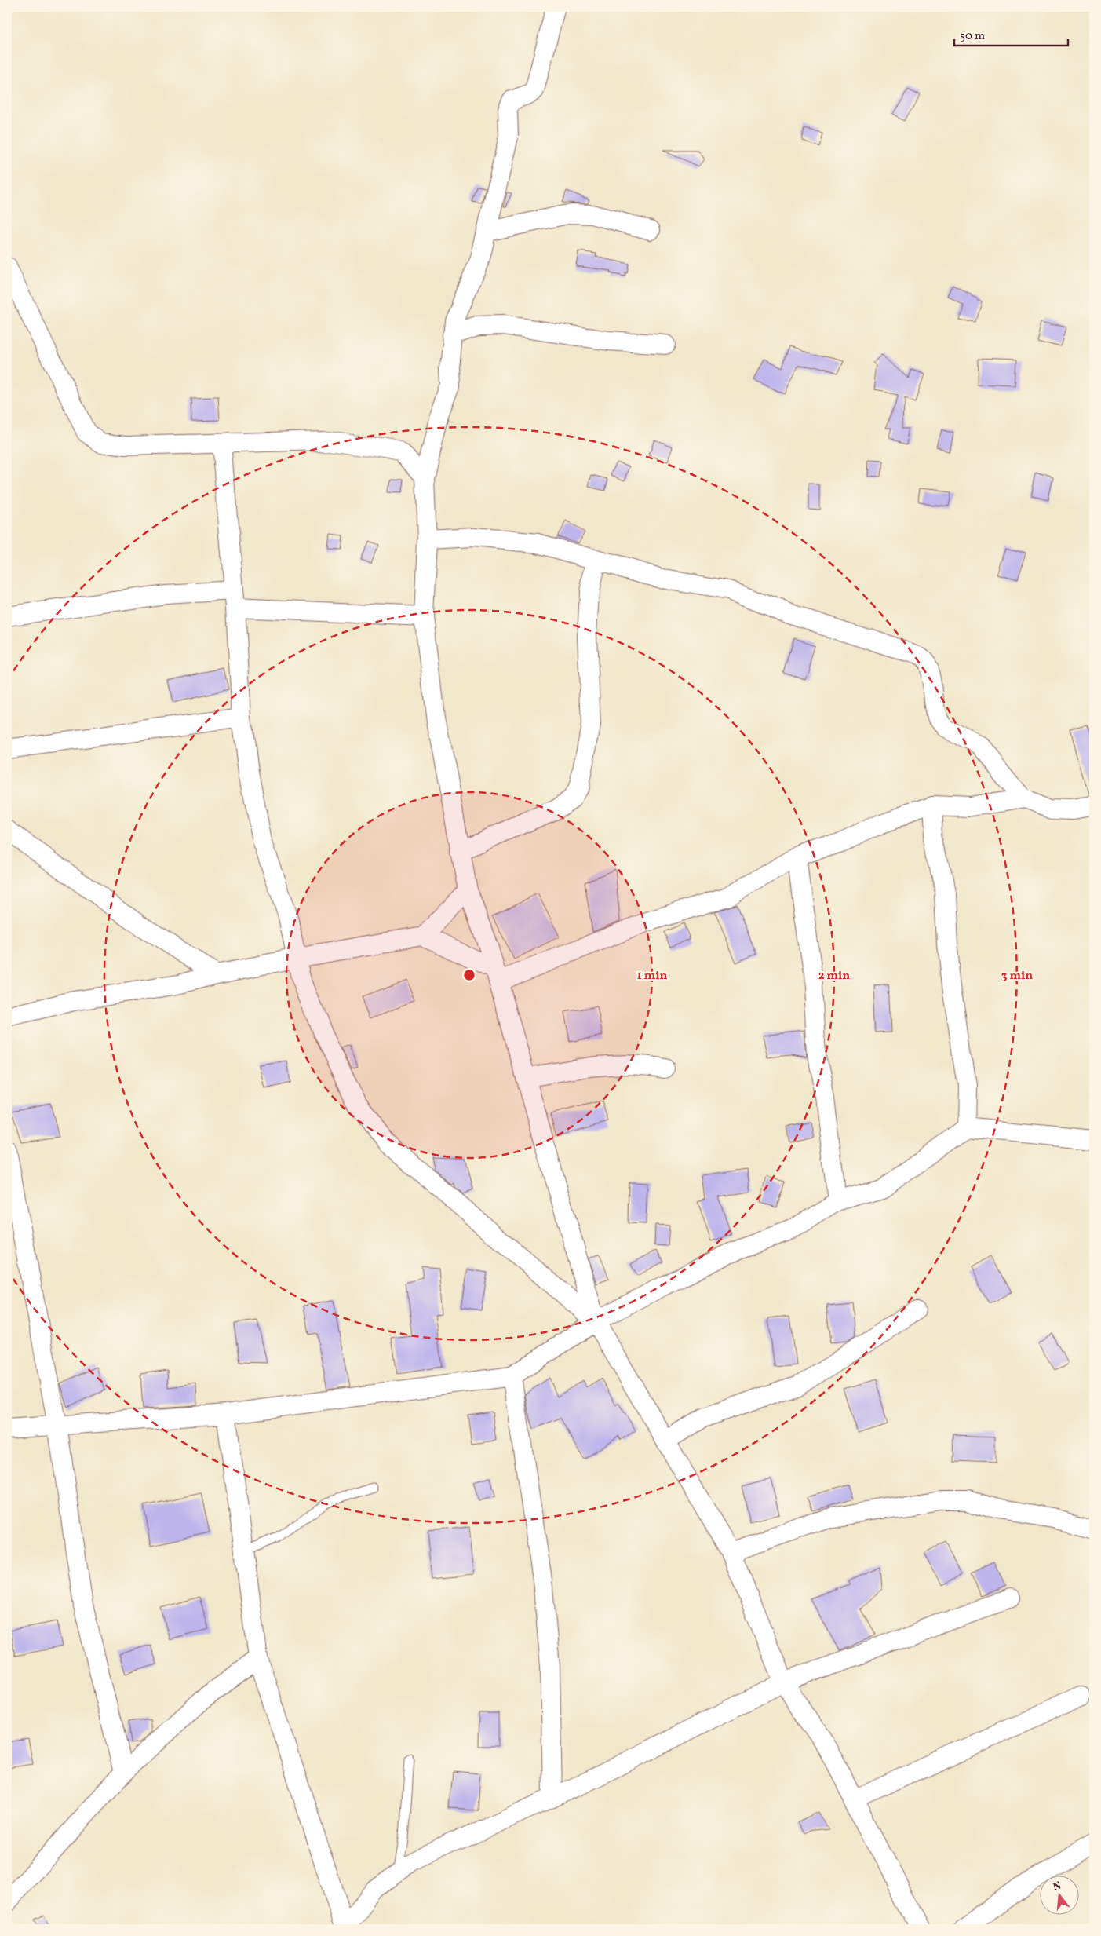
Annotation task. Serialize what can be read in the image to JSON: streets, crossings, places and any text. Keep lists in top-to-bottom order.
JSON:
{
  "scale_bar": "50 m",
  "north": "top",
  "rings": ["1 min", "2 min", "3 min"]
}
